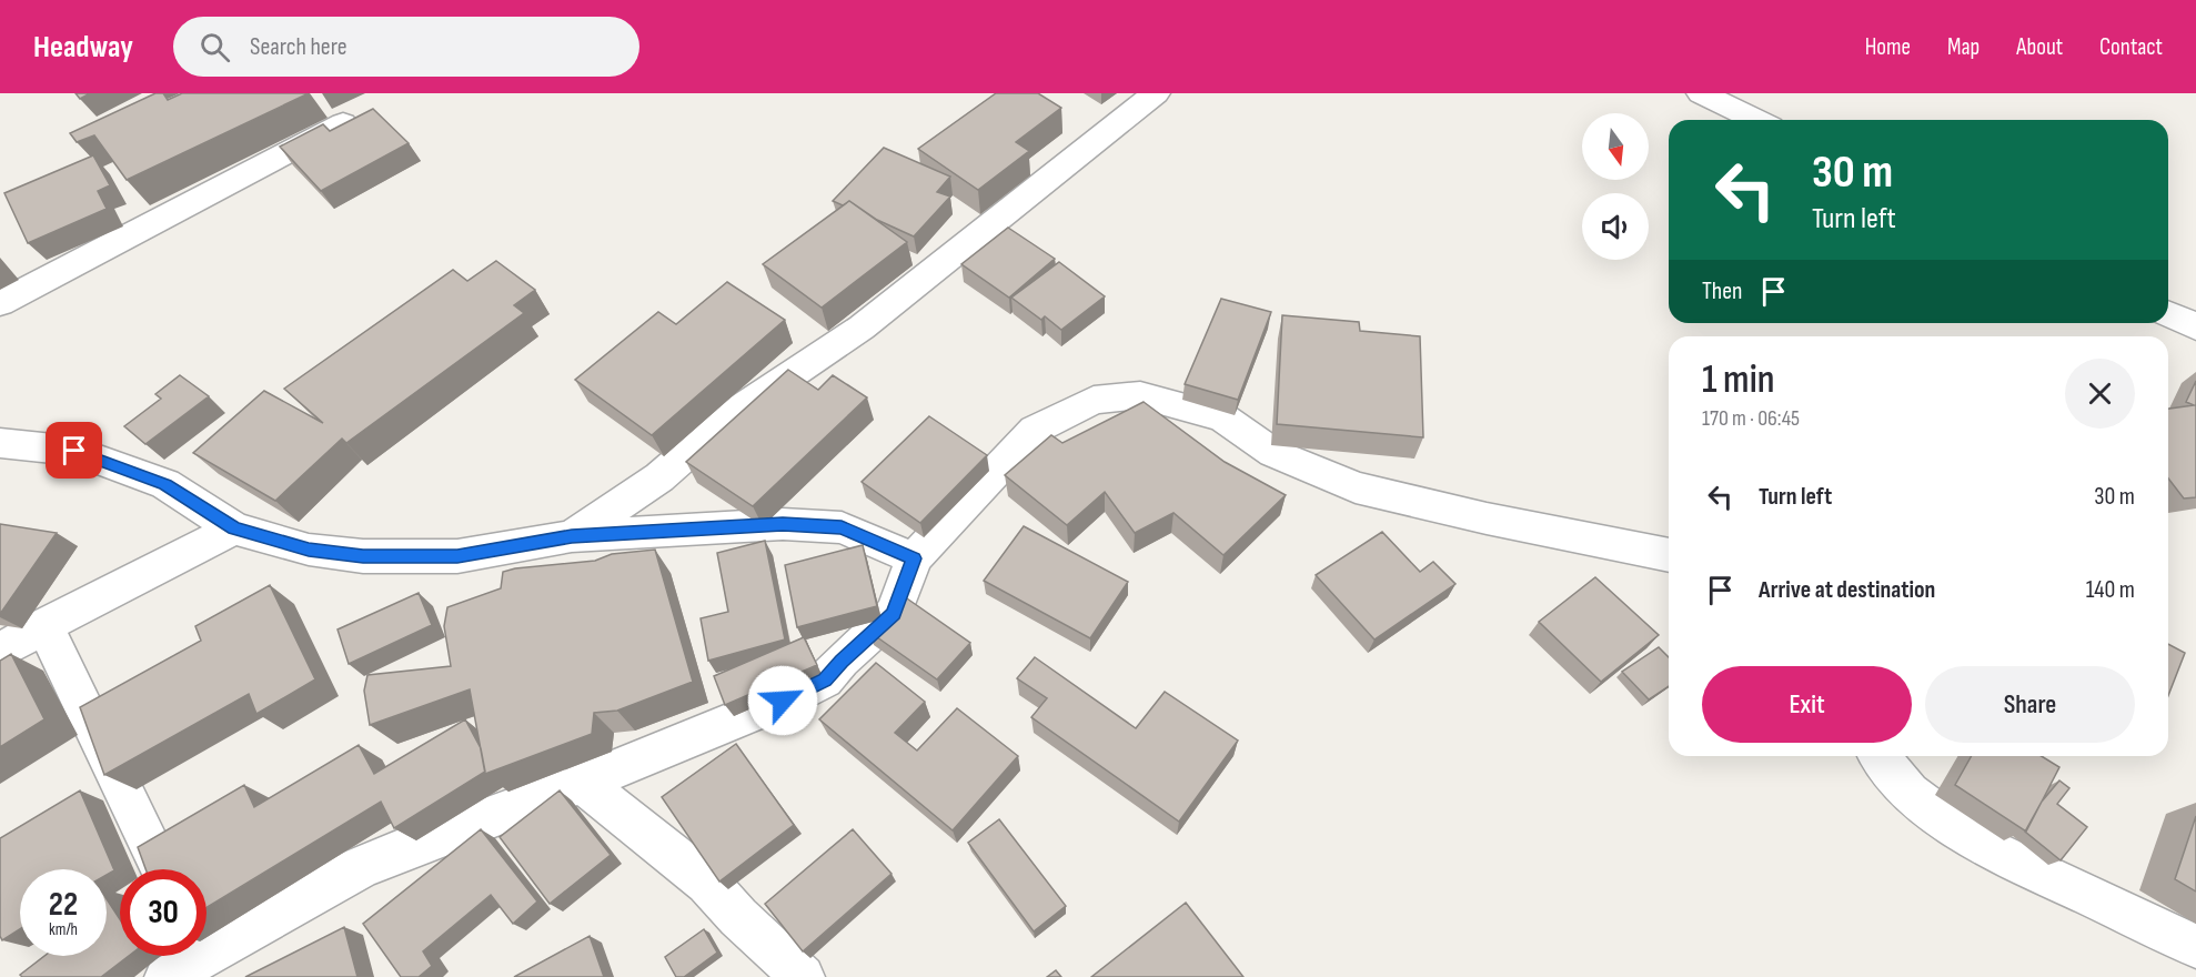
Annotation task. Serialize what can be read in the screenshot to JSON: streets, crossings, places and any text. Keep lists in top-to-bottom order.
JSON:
{
  "north": "bottom",
  "page": {
    "header": "Headway",
    "search": "Search here",
    "nav": [
      "Home",
      "Map",
      "About",
      "Contact"
    ],
    "turn": ["30 m", "Turn left"],
    "then": "Then",
    "heading": ["1 min", "170 m · 06:45"],
    "list": [
      {
        "name": "Turn left",
        "value": "30 m"
      },
      {
        "name": "Arrive at destination",
        "value": "140 m"
      }
    ],
    "buttons": ["Exit", "Share"],
    "speed": "22 km/h",
    "limit": "30"
  }
}
